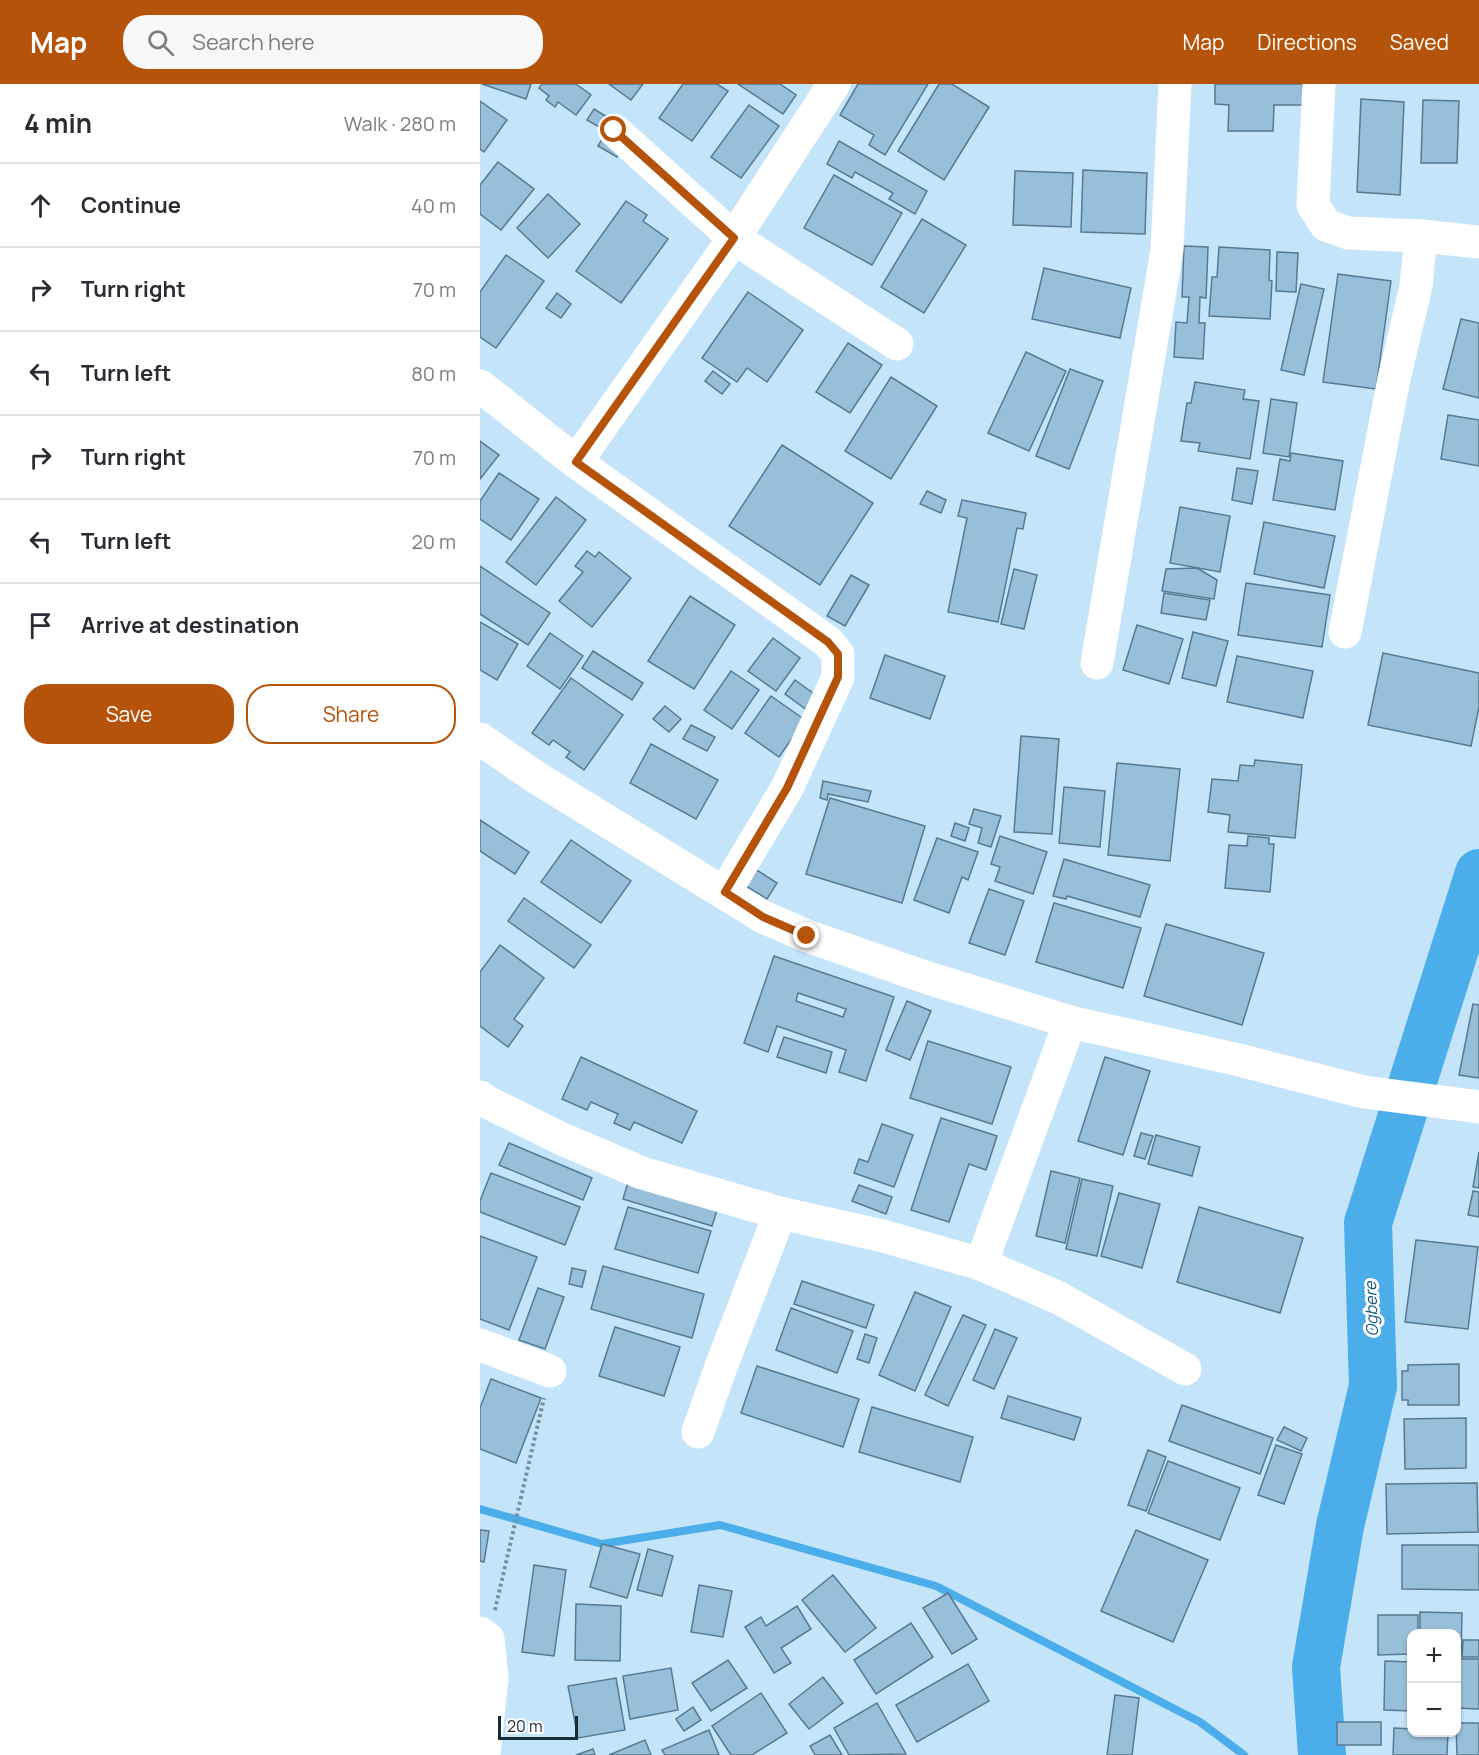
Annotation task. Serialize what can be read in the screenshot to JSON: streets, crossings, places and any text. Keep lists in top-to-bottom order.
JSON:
{
  "water": ["Ogbere"],
  "scale_bar": "20 m",
  "page": {
    "header": "Map",
    "search": "Search here",
    "nav": ["Map", "Directions", "Saved"],
    "heading": ["4 min", "Walk · 280 m"],
    "list": [
      ["Continue", "40 m"],
      ["Turn right", "70 m"],
      ["Turn left", "80 m"],
      ["Turn right", "70 m"],
      ["Turn left", "20 m"],
      "Arrive at destination"
    ],
    "buttons": ["Save", "Share"],
    "map_buttons": ["+", "−"],
    "scale": "20 m"
  }
}
